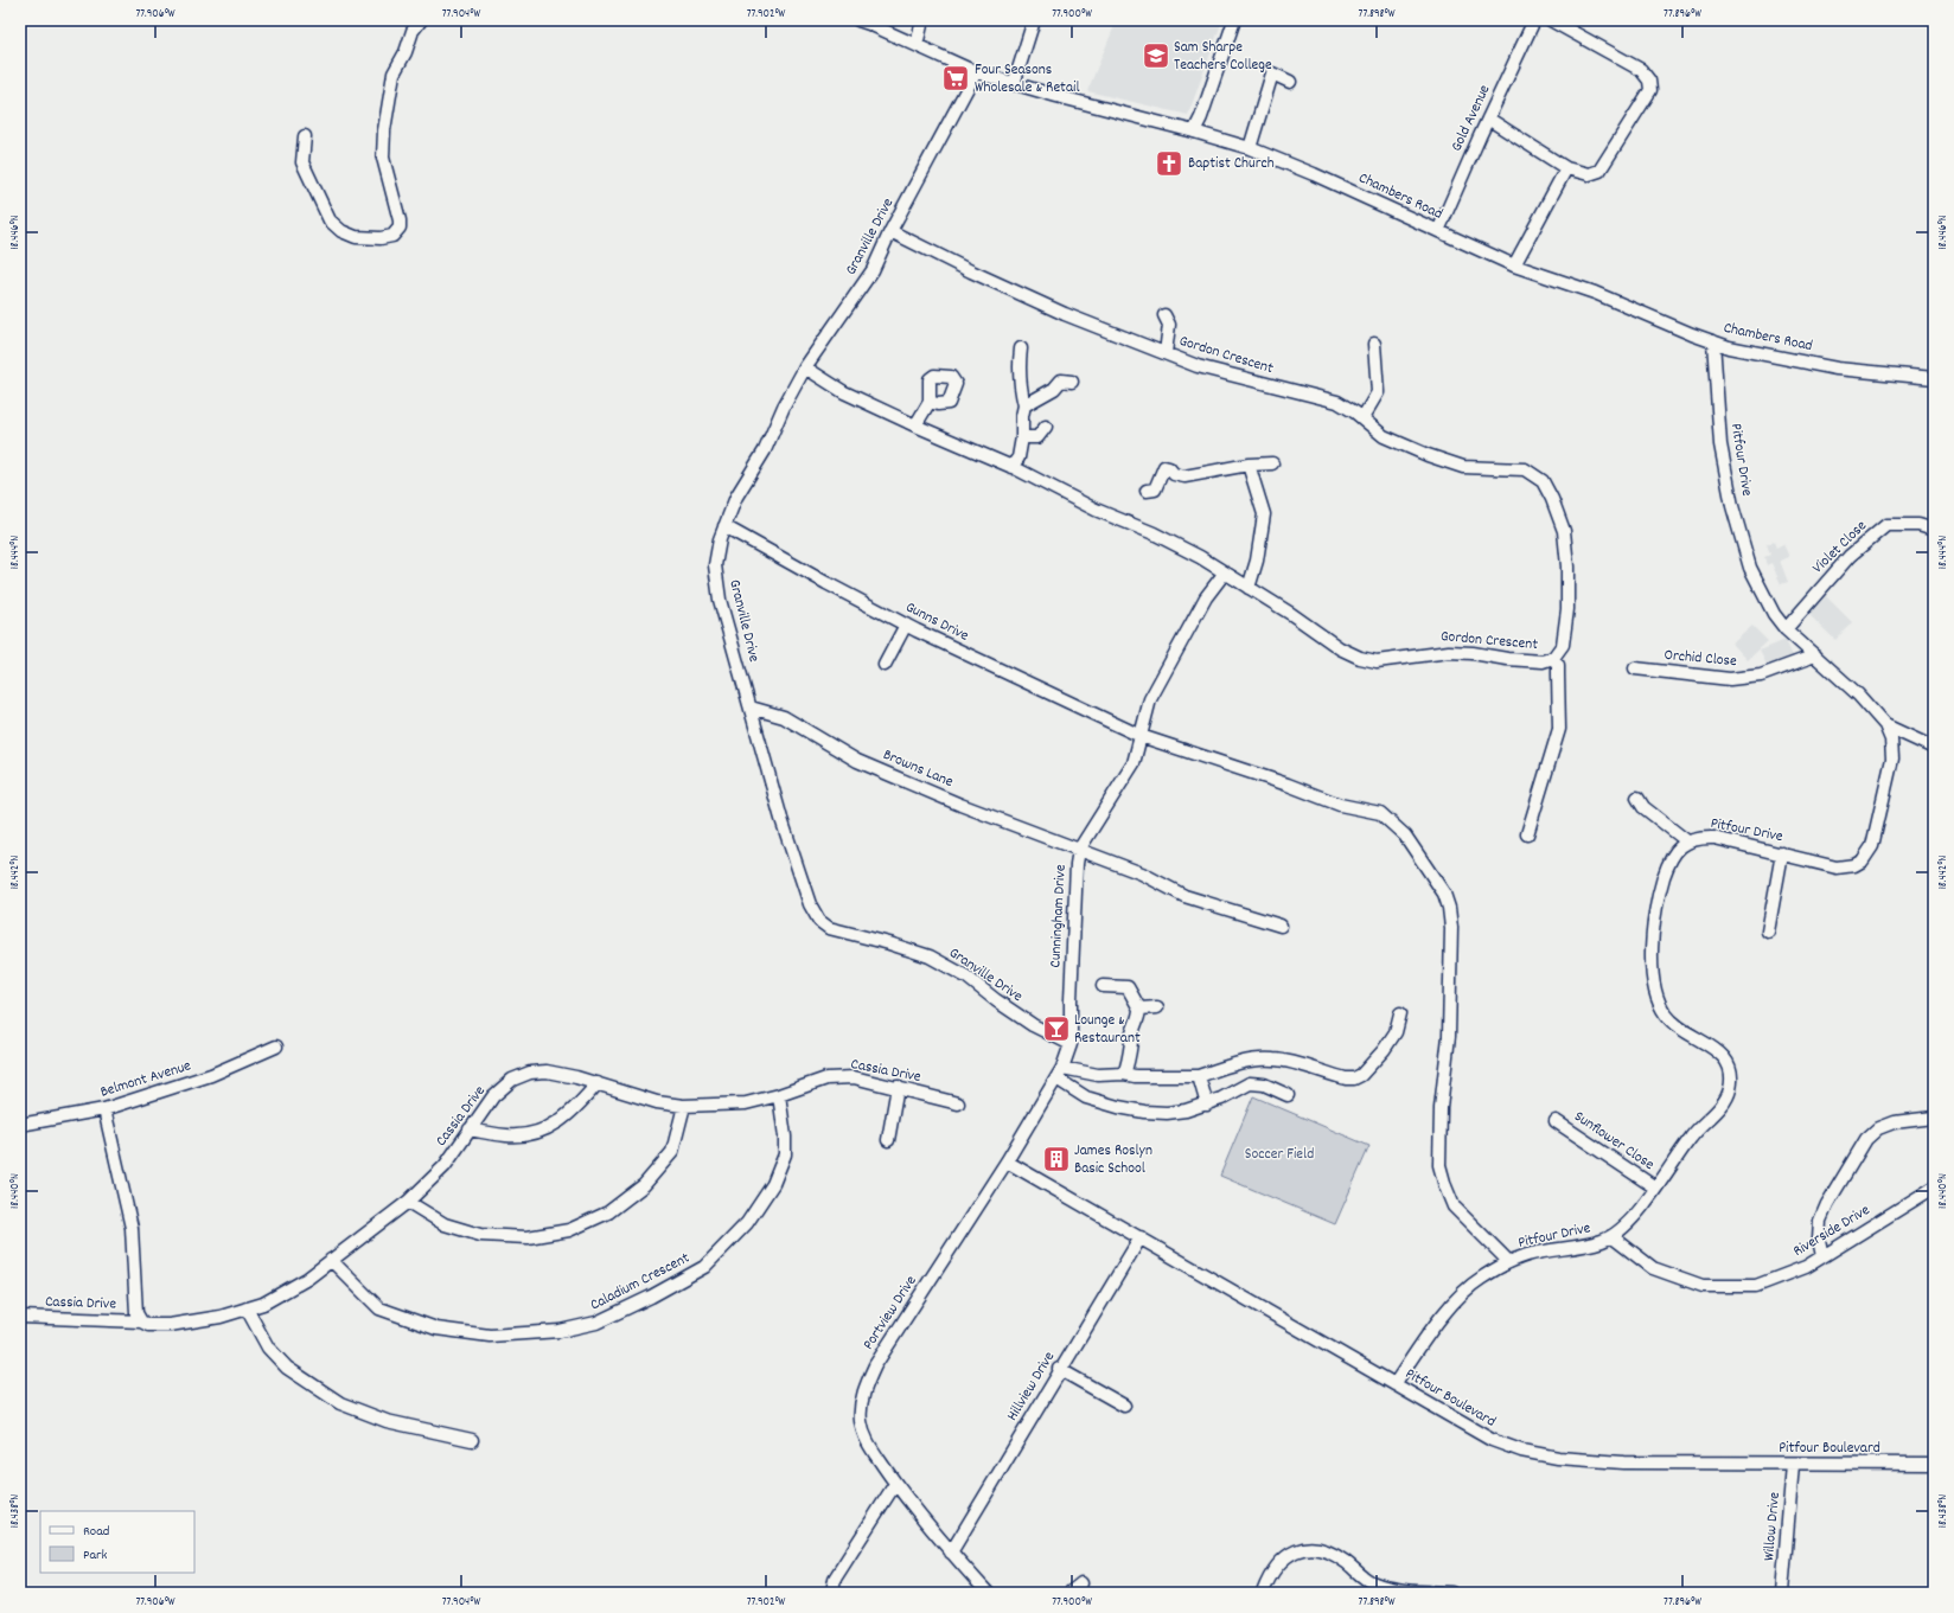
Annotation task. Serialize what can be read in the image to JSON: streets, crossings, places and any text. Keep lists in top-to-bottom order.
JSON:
{
  "streets": {
    "street": [
      "Gold Avenue",
      "Chambers Road",
      "Granville Drive",
      "Gordon Crescent",
      "Pitfour Drive",
      "Violet Close",
      "Gunns Drive",
      "Orchid Close",
      "Browns Lane",
      "Cunningham Drive",
      "Cassia Drive",
      "Belmont Avenue",
      "Sunflower Close",
      "Riverside Drive",
      "Caladium Crescent",
      "Portview Drive",
      "Hillview Drive",
      "Pitfour Boulevard",
      "Willow Drive"
    ]
  },
  "crossings": [
    ["Gold Avenue", "Chambers Road"],
    ["Chambers Road", "Granville Drive"],
    ["Chambers Road", "Pitfour Drive"],
    ["Granville Drive", "Gordon Crescent"],
    ["Granville Drive", "Gunns Drive"],
    ["Granville Drive", "Browns Lane"],
    ["Granville Drive", "Cunningham Drive"],
    ["Granville Drive", "Portview Drive"],
    ["Gordon Crescent", "Cunningham Drive"],
    ["Pitfour Drive", "Violet Close"],
    ["Pitfour Drive", "Gunns Drive"],
    ["Pitfour Drive", "Orchid Close"],
    ["Pitfour Drive", "Sunflower Close"],
    ["Pitfour Drive", "Riverside Drive"],
    ["Pitfour Drive", "Pitfour Boulevard"],
    ["Gunns Drive", "Cunningham Drive"],
    ["Browns Lane", "Cunningham Drive"],
    ["Cunningham Drive", "Portview Drive"],
    ["Cassia Drive", "Belmont Avenue"],
    ["Cassia Drive", "Caladium Crescent"],
    ["Portview Drive", "Hillview Drive"],
    ["Portview Drive", "Pitfour Boulevard"],
    ["Hillview Drive", "Pitfour Boulevard"],
    ["Pitfour Boulevard", "Willow Drive"]
  ],
  "parks": ["Soccer Field"],
  "places": {
    "school or university": ["Sam Sharpe Teachers College"],
    "supermarket": ["Four Seasons Wholesale & Retail"],
    "church": ["Baptist Church"],
    "bar": ["Lounge & Restaurant"],
    "building": ["James Roslyn Basic School"]
  },
  "legend": ["Road", "Park"],
  "coordinates": [
    "77.906°W",
    "77.904°W",
    "77.902°W",
    "77.900°W",
    "77.898°W",
    "77.896°W",
    "18.446°N",
    "18.444°N",
    "18.442°N",
    "18.440°N",
    "18.438°N"
  ]
}
